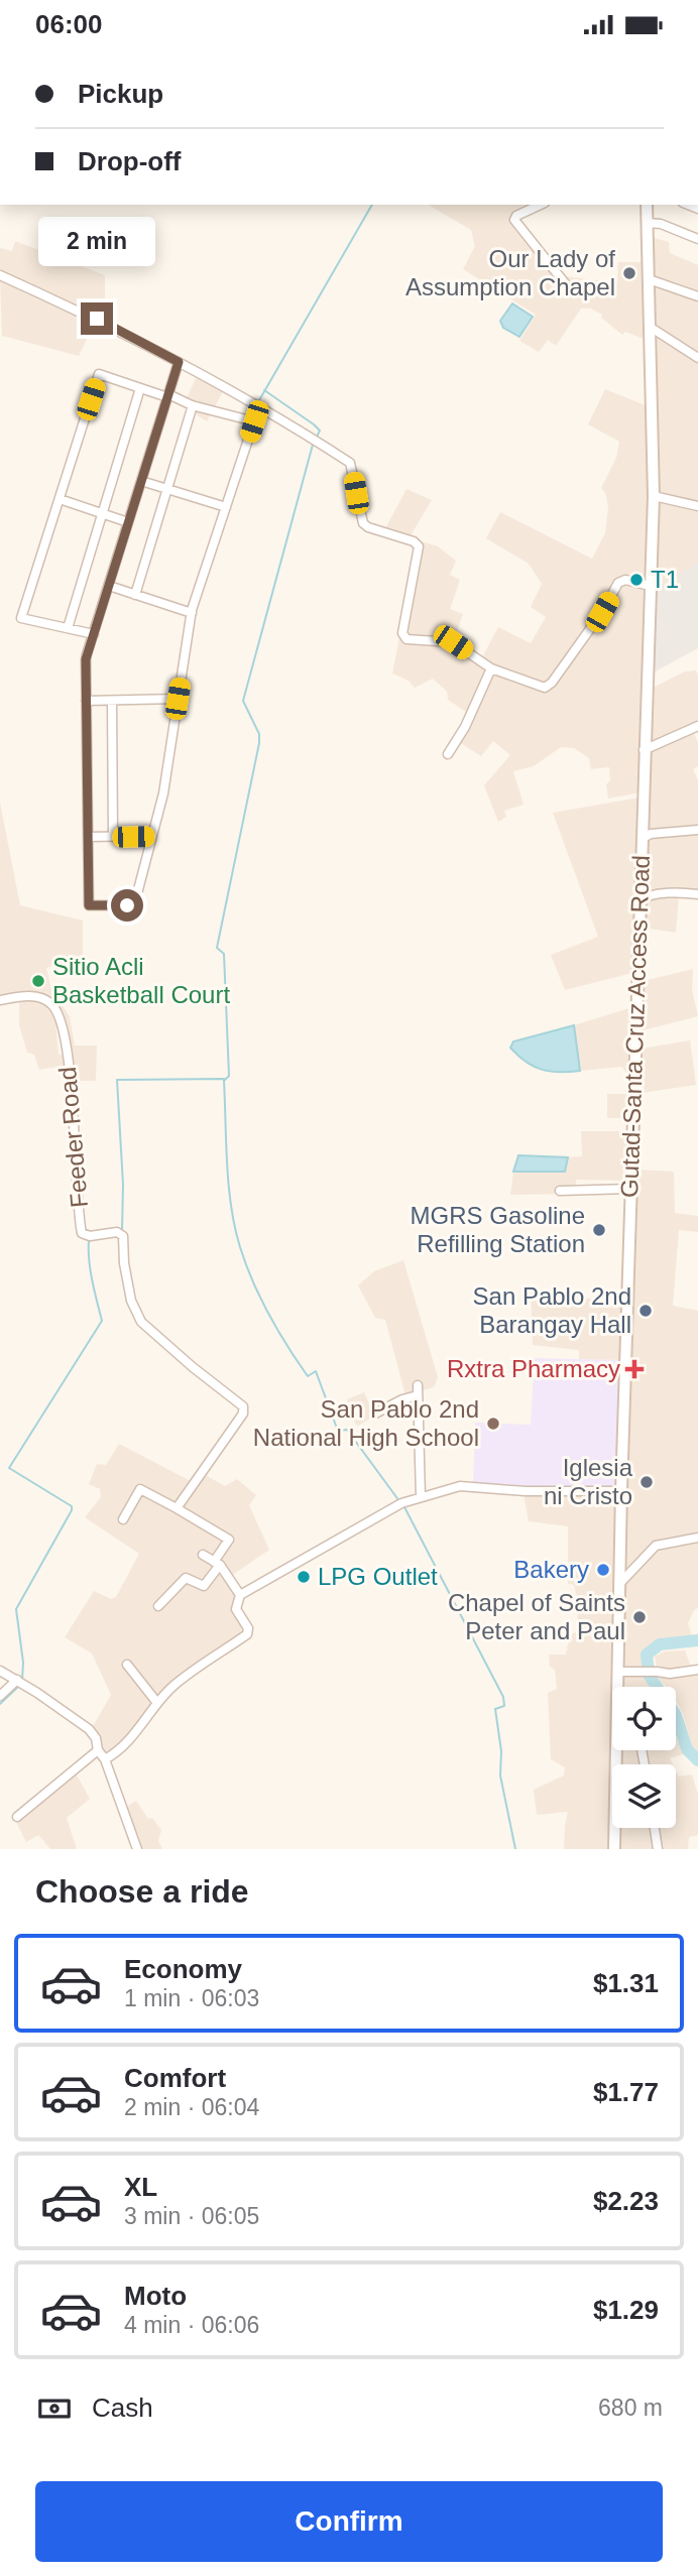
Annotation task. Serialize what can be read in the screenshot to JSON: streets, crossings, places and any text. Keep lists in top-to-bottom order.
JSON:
{
  "streets": {
    "main road": ["Gutad-Santa Cruz Access Road"],
    "street": ["Feeder Road"]
  },
  "places": {
    "other": [
      "Our Lady of Assumption Chapel",
      "T1",
      "Sitio Acli Basketball Court",
      "MGRS Gasoline Refilling Station",
      "San Pablo 2nd Barangay Hall",
      "San Pablo 2nd National High School",
      "Iglesia ni Cristo",
      "Bakery",
      "LPG Outlet",
      "Chapel of Saints Peter and Paul"
    ],
    "health": ["Rxtra Pharmacy"]
  },
  "page": {
    "status": "06:00",
    "banner": ["Pickup", "Drop-off"],
    "bubble": "2 min",
    "heading": "Choose a ride",
    "list": [
      {
        "name": "Economy",
        "note": "1 min · 06:03",
        "value": "$1.31"
      },
      {
        "name": "Comfort",
        "note": "2 min · 06:04",
        "value": "$1.77"
      },
      {
        "name": "XL",
        "note": "3 min · 06:05",
        "value": "$2.23"
      },
      {
        "name": "Moto",
        "note": "4 min · 06:06",
        "value": "$1.29"
      }
    ],
    "pay": ["Cash", "680 m"],
    "buttons": "Confirm"
  }
}
